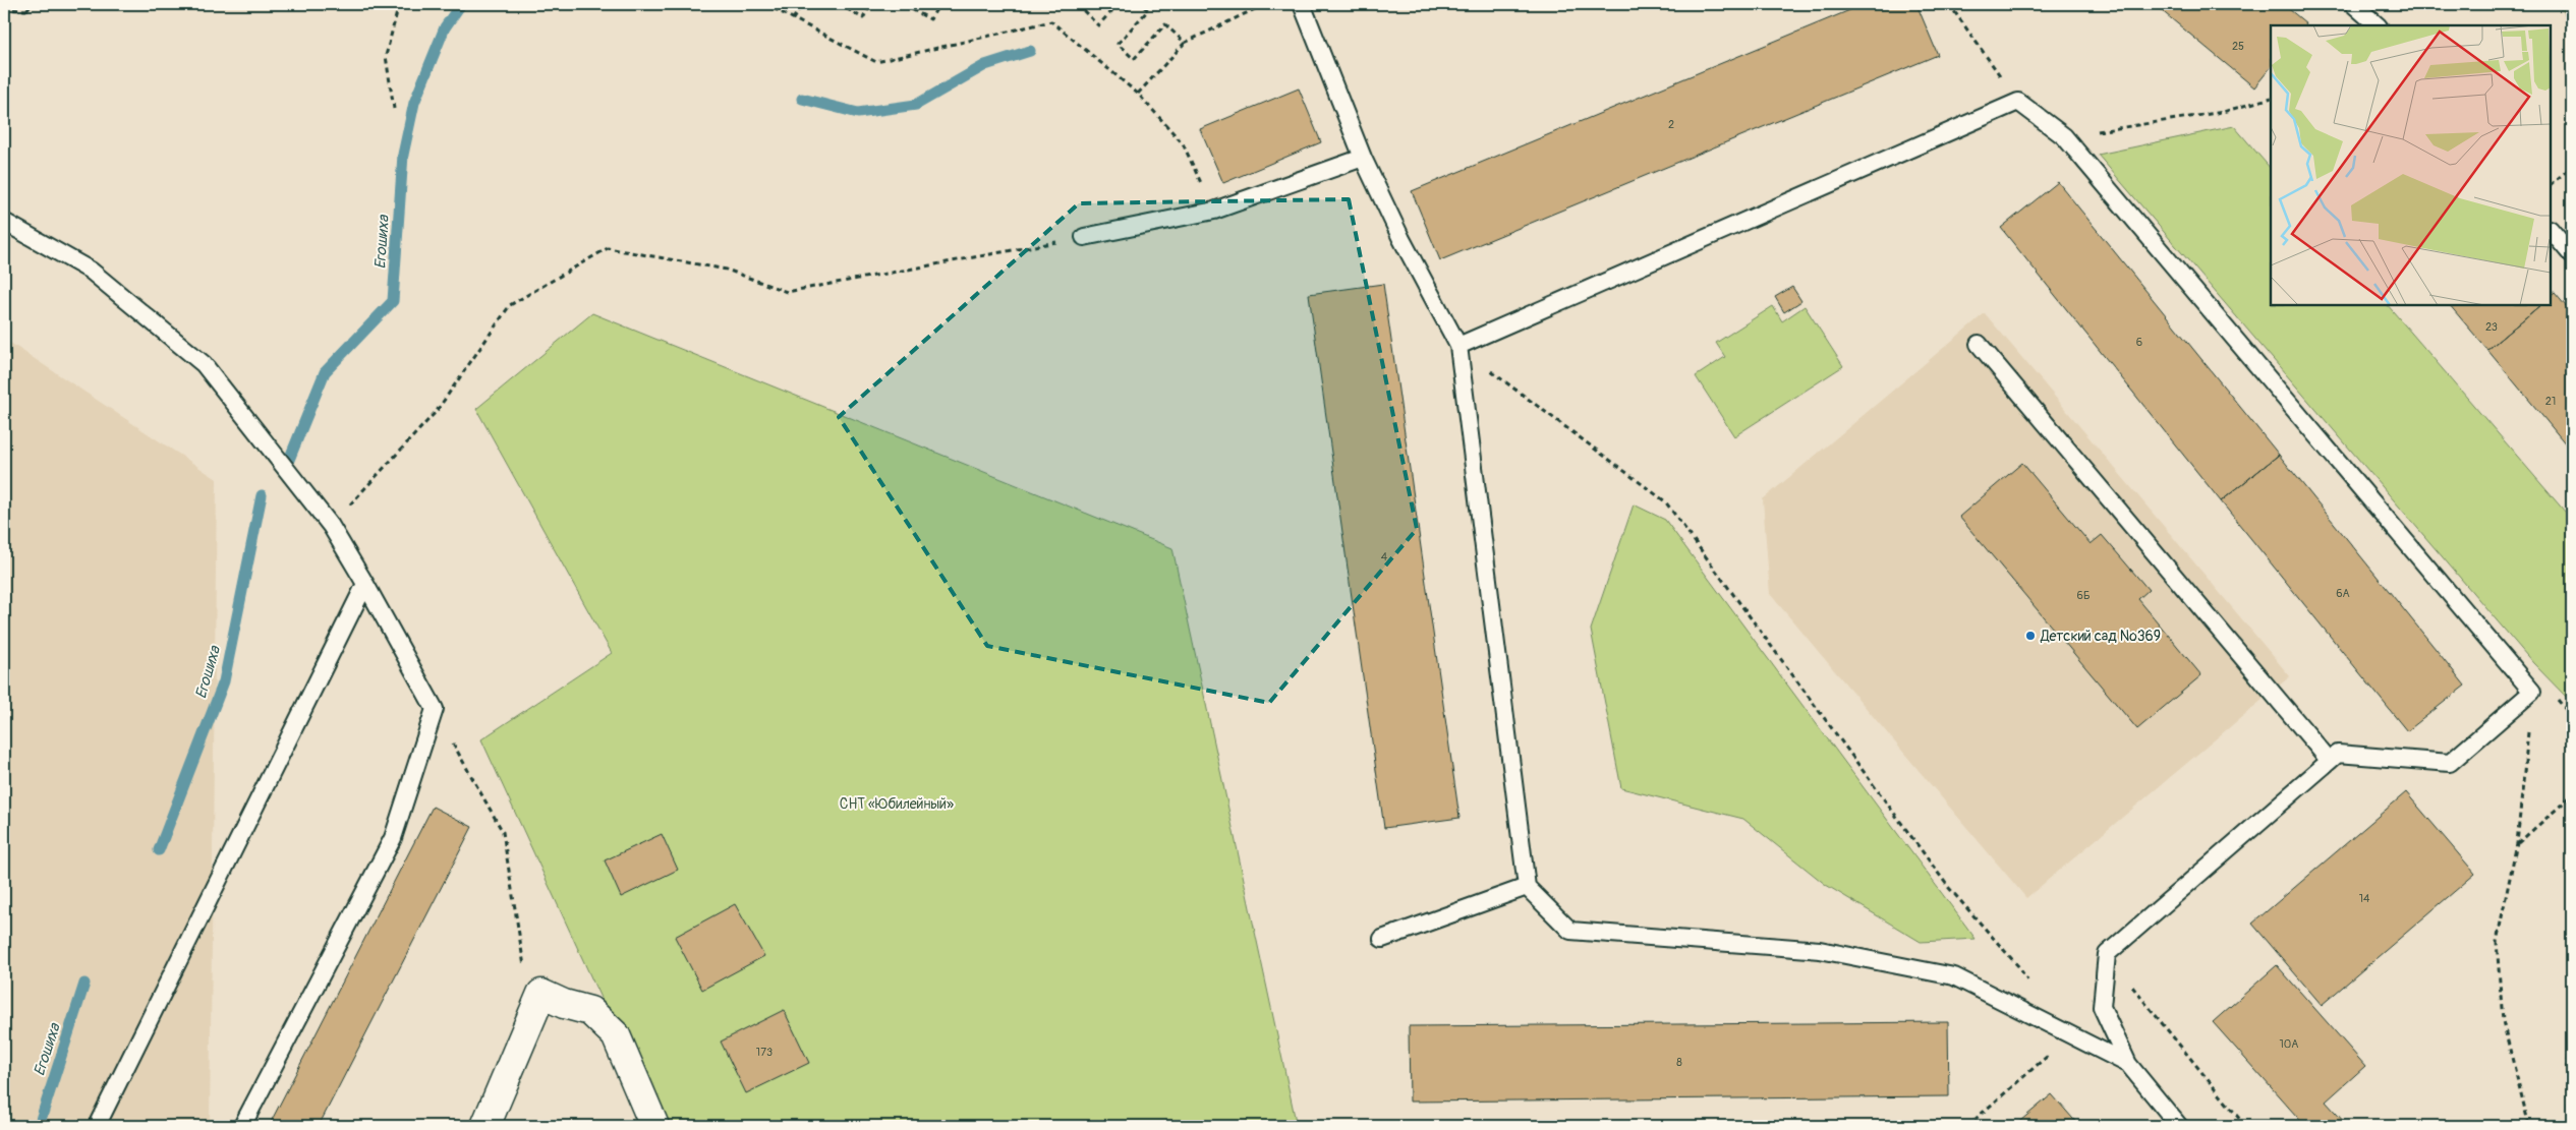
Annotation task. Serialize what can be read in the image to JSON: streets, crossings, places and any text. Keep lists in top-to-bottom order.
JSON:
{
  "water": ["Егошиха"],
  "parks": ["СНТ «Юбилейный»"],
  "places": ["Детский сад №369"],
  "house_numbers": [
    "25",
    "2",
    "23",
    "6",
    "21",
    "4",
    "6А",
    "6Б",
    "14",
    "10А",
    "173",
    "8"
  ]
}
